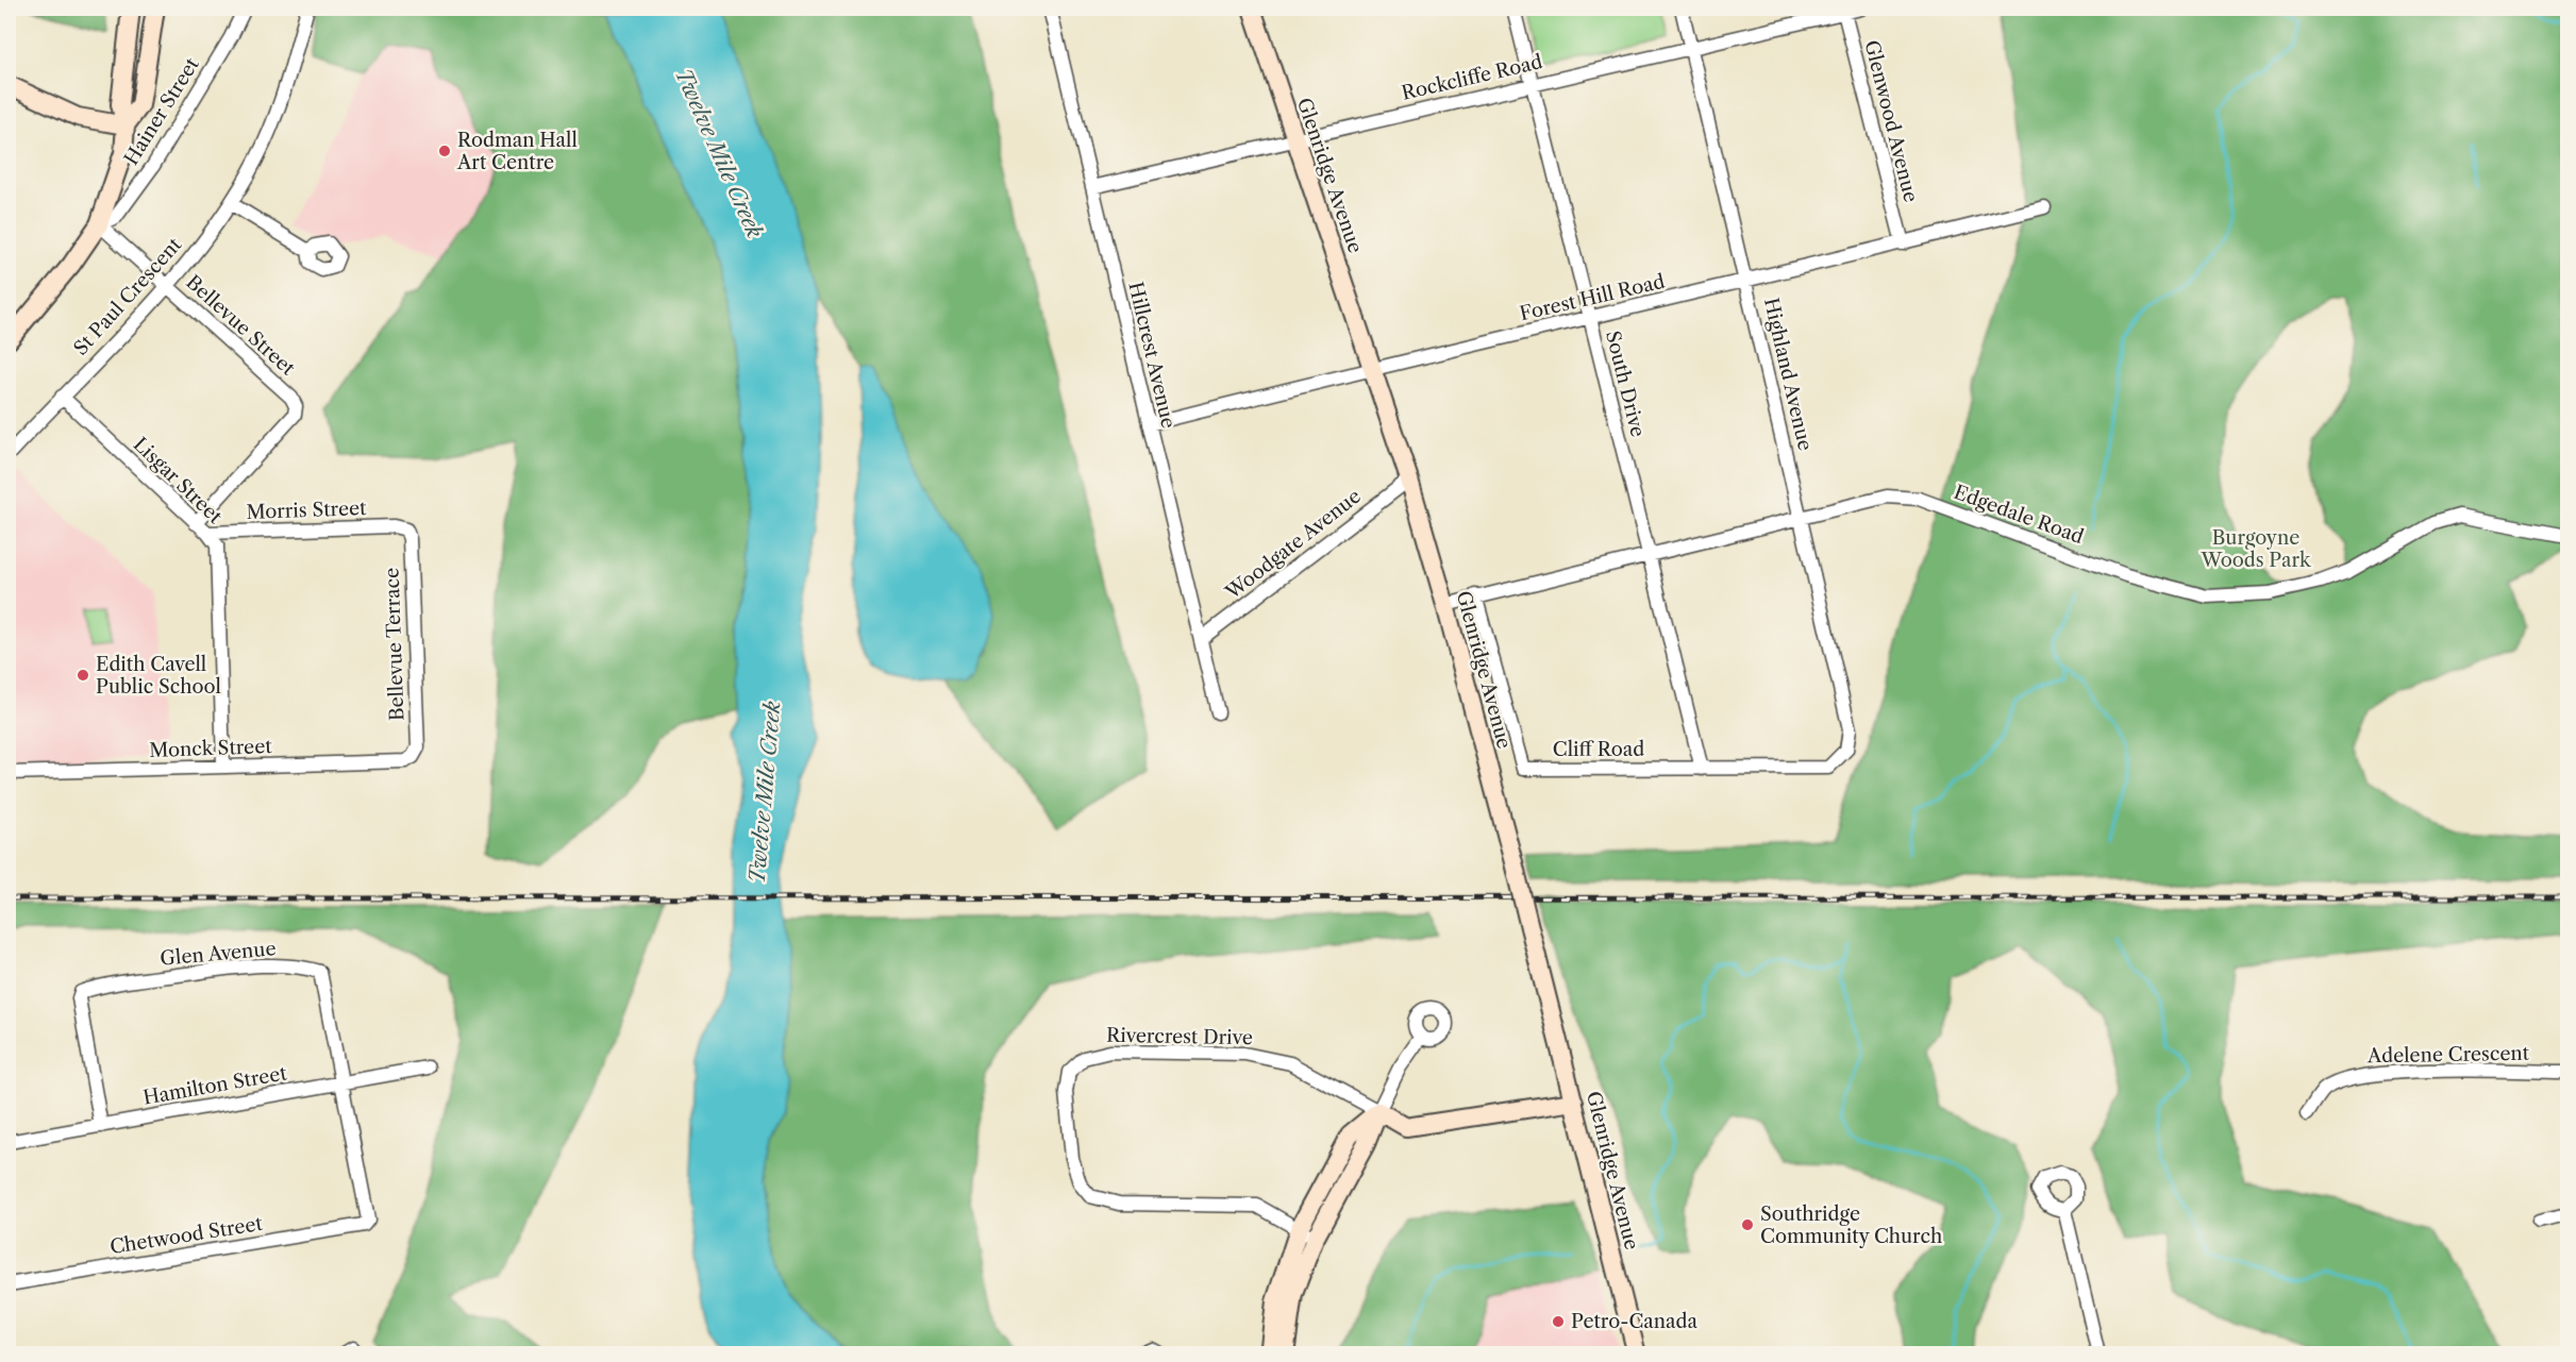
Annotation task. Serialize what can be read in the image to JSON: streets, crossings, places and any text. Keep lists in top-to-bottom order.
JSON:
{
  "streets": {
    "main road": ["Glenridge Avenue"],
    "street": [
      "Rockcliffe Road",
      "Hainer Street",
      "Glenwood Avenue",
      "St Paul Crescent",
      "Forest Hill Road",
      "Bellevue Street",
      "Hillcrest Avenue",
      "Highland Avenue",
      "South Drive",
      "Lisgar Street",
      "Morris Street",
      "Edgedale Road",
      "Woodgate Avenue",
      "Bellevue Terrace",
      "Monck Street",
      "Cliff Road",
      "Glen Avenue",
      "Rivercrest Drive",
      "Adelene Crescent",
      "Hamilton Street",
      "Chetwood Street"
    ]
  },
  "crossings": [
    ["Rockcliffe Road", "Glenwood Avenue"],
    ["Rockcliffe Road", "Glenridge Avenue"],
    ["Rockcliffe Road", "Hillcrest Avenue"],
    ["Rockcliffe Road", "Highland Avenue"],
    ["Rockcliffe Road", "South Drive"],
    ["Hainer Street", "Bellevue Street"],
    ["Glenwood Avenue", "Forest Hill Road"],
    ["Glenridge Avenue", "Forest Hill Road"],
    ["Glenridge Avenue", "Edgedale Road"],
    ["Glenridge Avenue", "Woodgate Avenue"],
    ["St Paul Crescent", "Bellevue Street"],
    ["St Paul Crescent", "Lisgar Street"],
    ["Forest Hill Road", "Hillcrest Avenue"],
    ["Forest Hill Road", "Highland Avenue"],
    ["Forest Hill Road", "South Drive"],
    ["Bellevue Street", "Lisgar Street"],
    ["Hillcrest Avenue", "Woodgate Avenue"],
    ["Highland Avenue", "Edgedale Road"],
    ["Highland Avenue", "Cliff Road"],
    ["South Drive", "Edgedale Road"],
    ["South Drive", "Cliff Road"],
    ["Lisgar Street", "Morris Street"],
    ["Lisgar Street", "Monck Street"],
    ["Morris Street", "Bellevue Terrace"],
    ["Edgedale Road", "Cliff Road"],
    ["Bellevue Terrace", "Monck Street"],
    ["Glen Avenue", "Hamilton Street"],
    ["Glen Avenue", "Chetwood Street"]
  ],
  "water": ["Twelve Mile Creek"],
  "parks": ["Burgoyne Woods Park"],
  "places": [
    "Rodman Hall Art Centre",
    "Edith Cavell Public School",
    "Southridge Community Church",
    "Petro-Canada"
  ]
}
